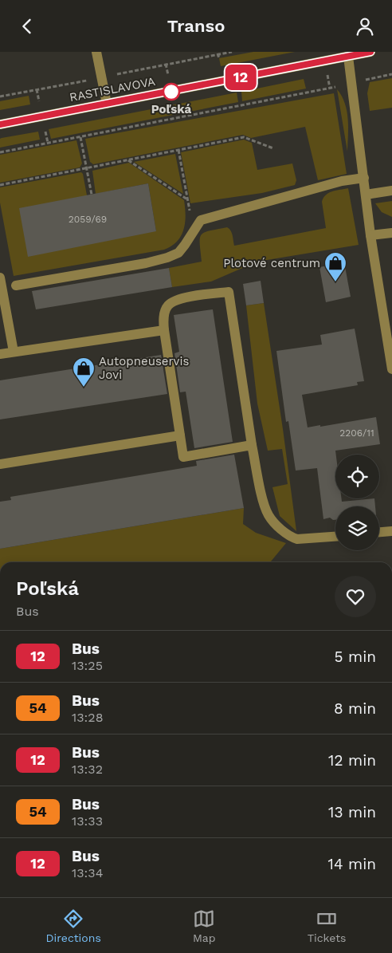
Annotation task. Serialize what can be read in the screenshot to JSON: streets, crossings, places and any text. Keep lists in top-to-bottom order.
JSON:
{
  "streets": {
    "street": ["RASTISLAVOVA"]
  },
  "places": {
    "other": ["Poľská"],
    "shop": ["Plotové centrum", "Autopneuservis Jovi"]
  },
  "lines": ["bus line 12"],
  "house_numbers": ["2059/69", "2206/11"],
  "page": {
    "header": "Transo",
    "on_map": "12",
    "heading": ["Poľská", "Bus"],
    "list": [
      {
        "mark": "12",
        "name": "Bus",
        "note": "13:25",
        "value": "5 min"
      },
      {
        "mark": "54",
        "name": "Bus",
        "note": "13:28",
        "value": "8 min"
      },
      {
        "mark": "12",
        "name": "Bus",
        "note": "13:32",
        "value": "12 min"
      },
      {
        "mark": "54",
        "name": "Bus",
        "note": "13:33",
        "value": "13 min"
      },
      {
        "mark": "12",
        "name": "Bus",
        "note": "13:34",
        "value": "14 min"
      }
    ],
    "tabs": ["Directions", "Map", "Tickets"]
  }
}
